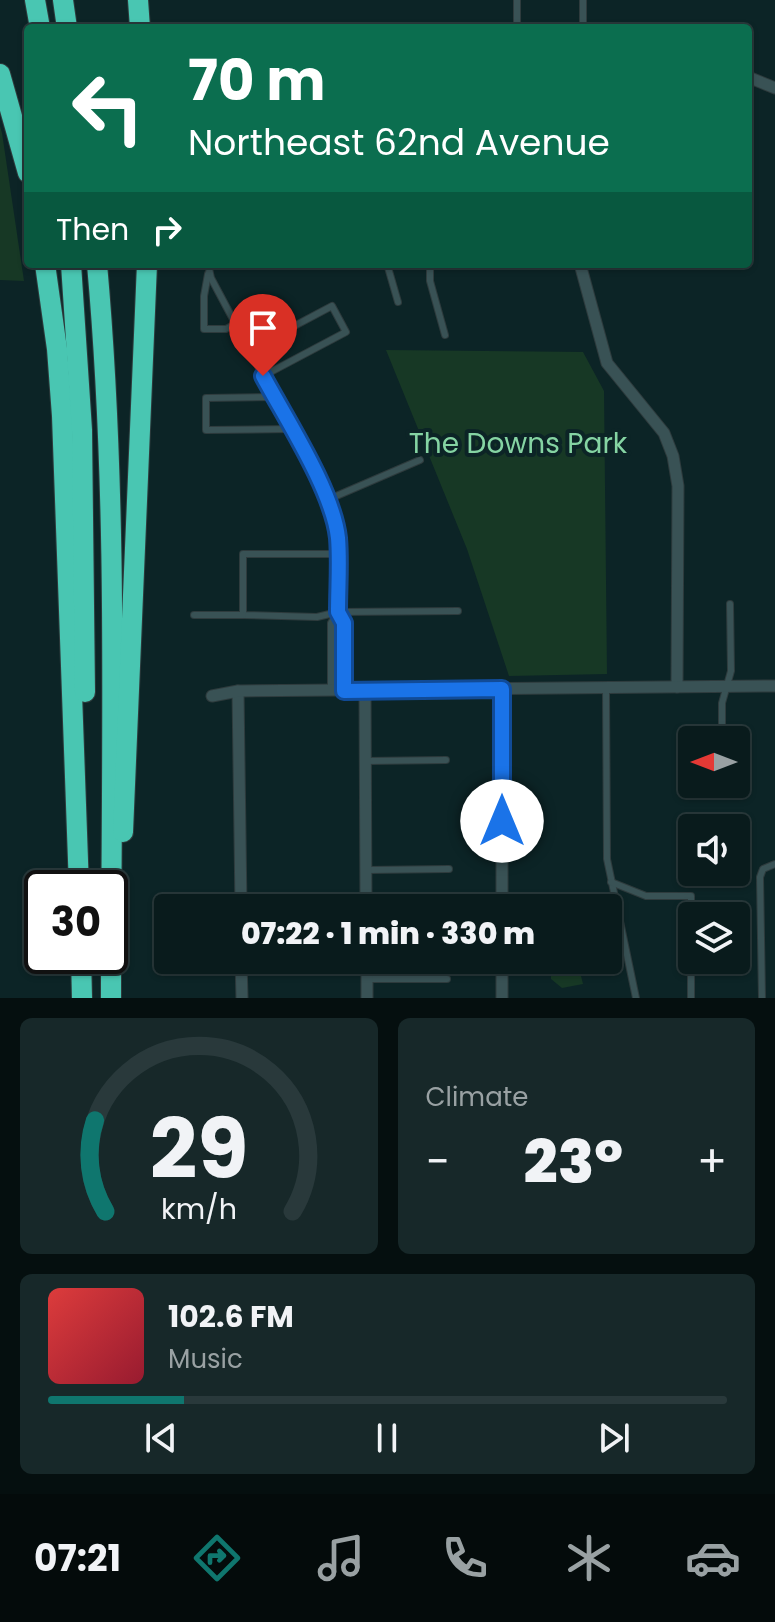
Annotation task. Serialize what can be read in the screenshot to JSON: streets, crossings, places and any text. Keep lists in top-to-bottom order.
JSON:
{
  "parks": ["The Downs Park"],
  "north": "left",
  "page": {
    "turn": ["70 m", "Northeast 62nd Avenue"],
    "then": "Then",
    "limit": "30",
    "trip": "07:22 · 1 min · 330 m",
    "tile": "Climate",
    "heat": ["−", "23°", "+"],
    "song": ["102.6 FM", "Music"],
    "tabs": "07:21",
    "gauge": ["29", "km/h"]
  }
}
